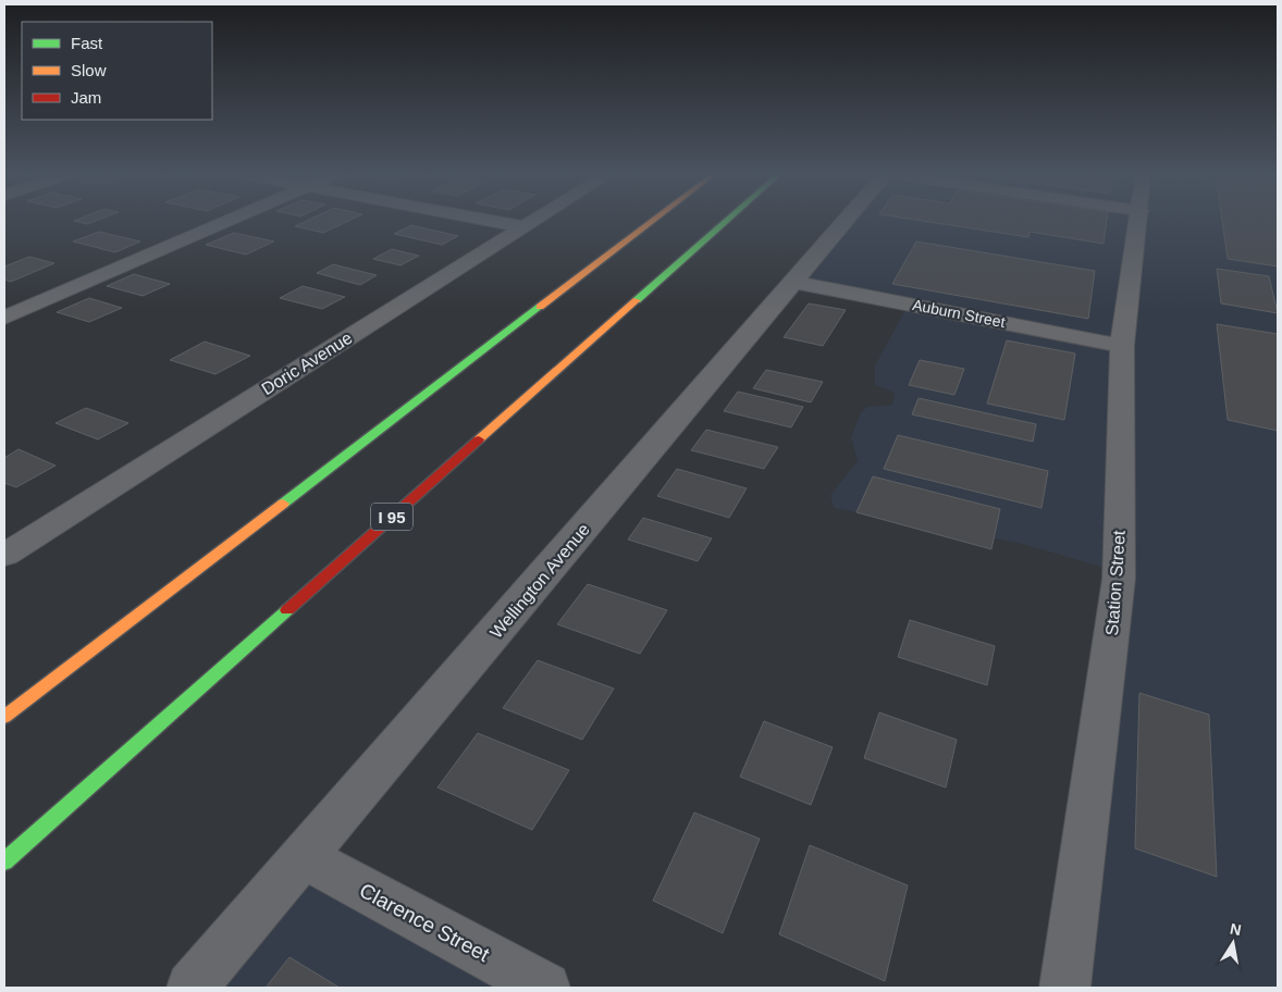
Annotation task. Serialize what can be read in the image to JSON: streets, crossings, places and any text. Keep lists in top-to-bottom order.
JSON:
{
  "streets": {
    "highway": ["I 95"],
    "street": [
      "Auburn Street",
      "Doric Avenue",
      "Wellington Avenue",
      "Station Street",
      "Clarence Street"
    ]
  },
  "crossings": [
    ["Auburn Street", "Wellington Avenue"],
    ["Auburn Street", "Station Street"],
    ["Wellington Avenue", "Clarence Street"]
  ],
  "legend": ["Fast", "Slow", "Jam"],
  "north": "top"
}
